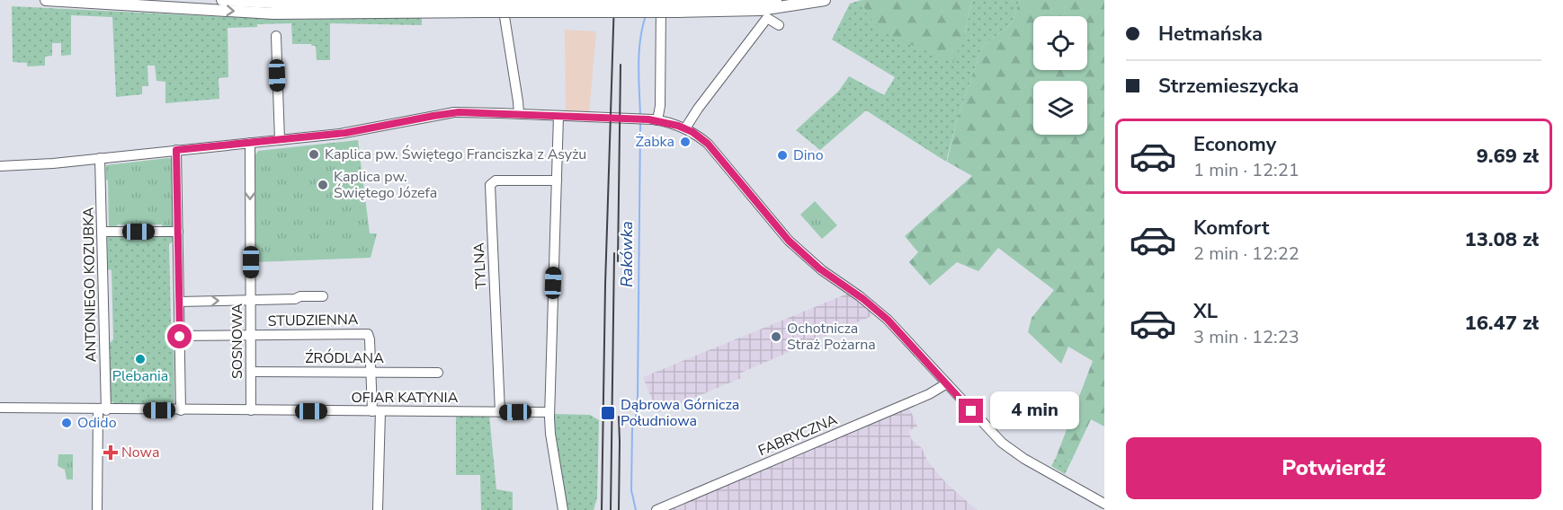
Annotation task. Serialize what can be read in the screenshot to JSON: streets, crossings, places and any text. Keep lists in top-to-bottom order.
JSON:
{
  "streets": {
    "street": [
      "TYLNA",
      "ANTONIEGO KOZUBKA",
      "STUDZIENNA",
      "SOSNOWA",
      "ŹRÓDLANA",
      "OFIAR KATYNIA",
      "FABRYCZNA"
    ]
  },
  "crossings": [
    ["TYLNA", "OFIAR KATYNIA"],
    ["ANTONIEGO KOZUBKA", "OFIAR KATYNIA"],
    ["STUDZIENNA", "SOSNOWA"],
    ["STUDZIENNA", "ŹRÓDLANA"],
    ["STUDZIENNA", "OFIAR KATYNIA"],
    ["SOSNOWA", "ŹRÓDLANA"],
    ["SOSNOWA", "OFIAR KATYNIA"]
  ],
  "water": ["Rakówka"],
  "places": {
    "other": [
      "Żabka",
      "Kaplica pw. Świętego Franciszka z Asyżu",
      "Dino",
      "Kaplica pw. Świętego Józefa",
      "Ochotnicza Straż Pożarna",
      "Plebania",
      "Odido"
    ],
    "transit": ["Dąbrowa Górnicza Południowa"],
    "health": ["Nowa"]
  },
  "page": {
    "banner": ["Hetmańska", "Strzemieszycka"],
    "list": [
      {
        "name": "Economy",
        "note": "1 min · 12:21",
        "value": "9.69 zł"
      },
      {
        "name": "Komfort",
        "note": "2 min · 12:22",
        "value": "13.08 zł"
      },
      {
        "name": "XL",
        "note": "3 min · 12:23",
        "value": "16.47 zł"
      }
    ],
    "bubble": "4 min",
    "buttons": "Potwierdź"
  }
}
